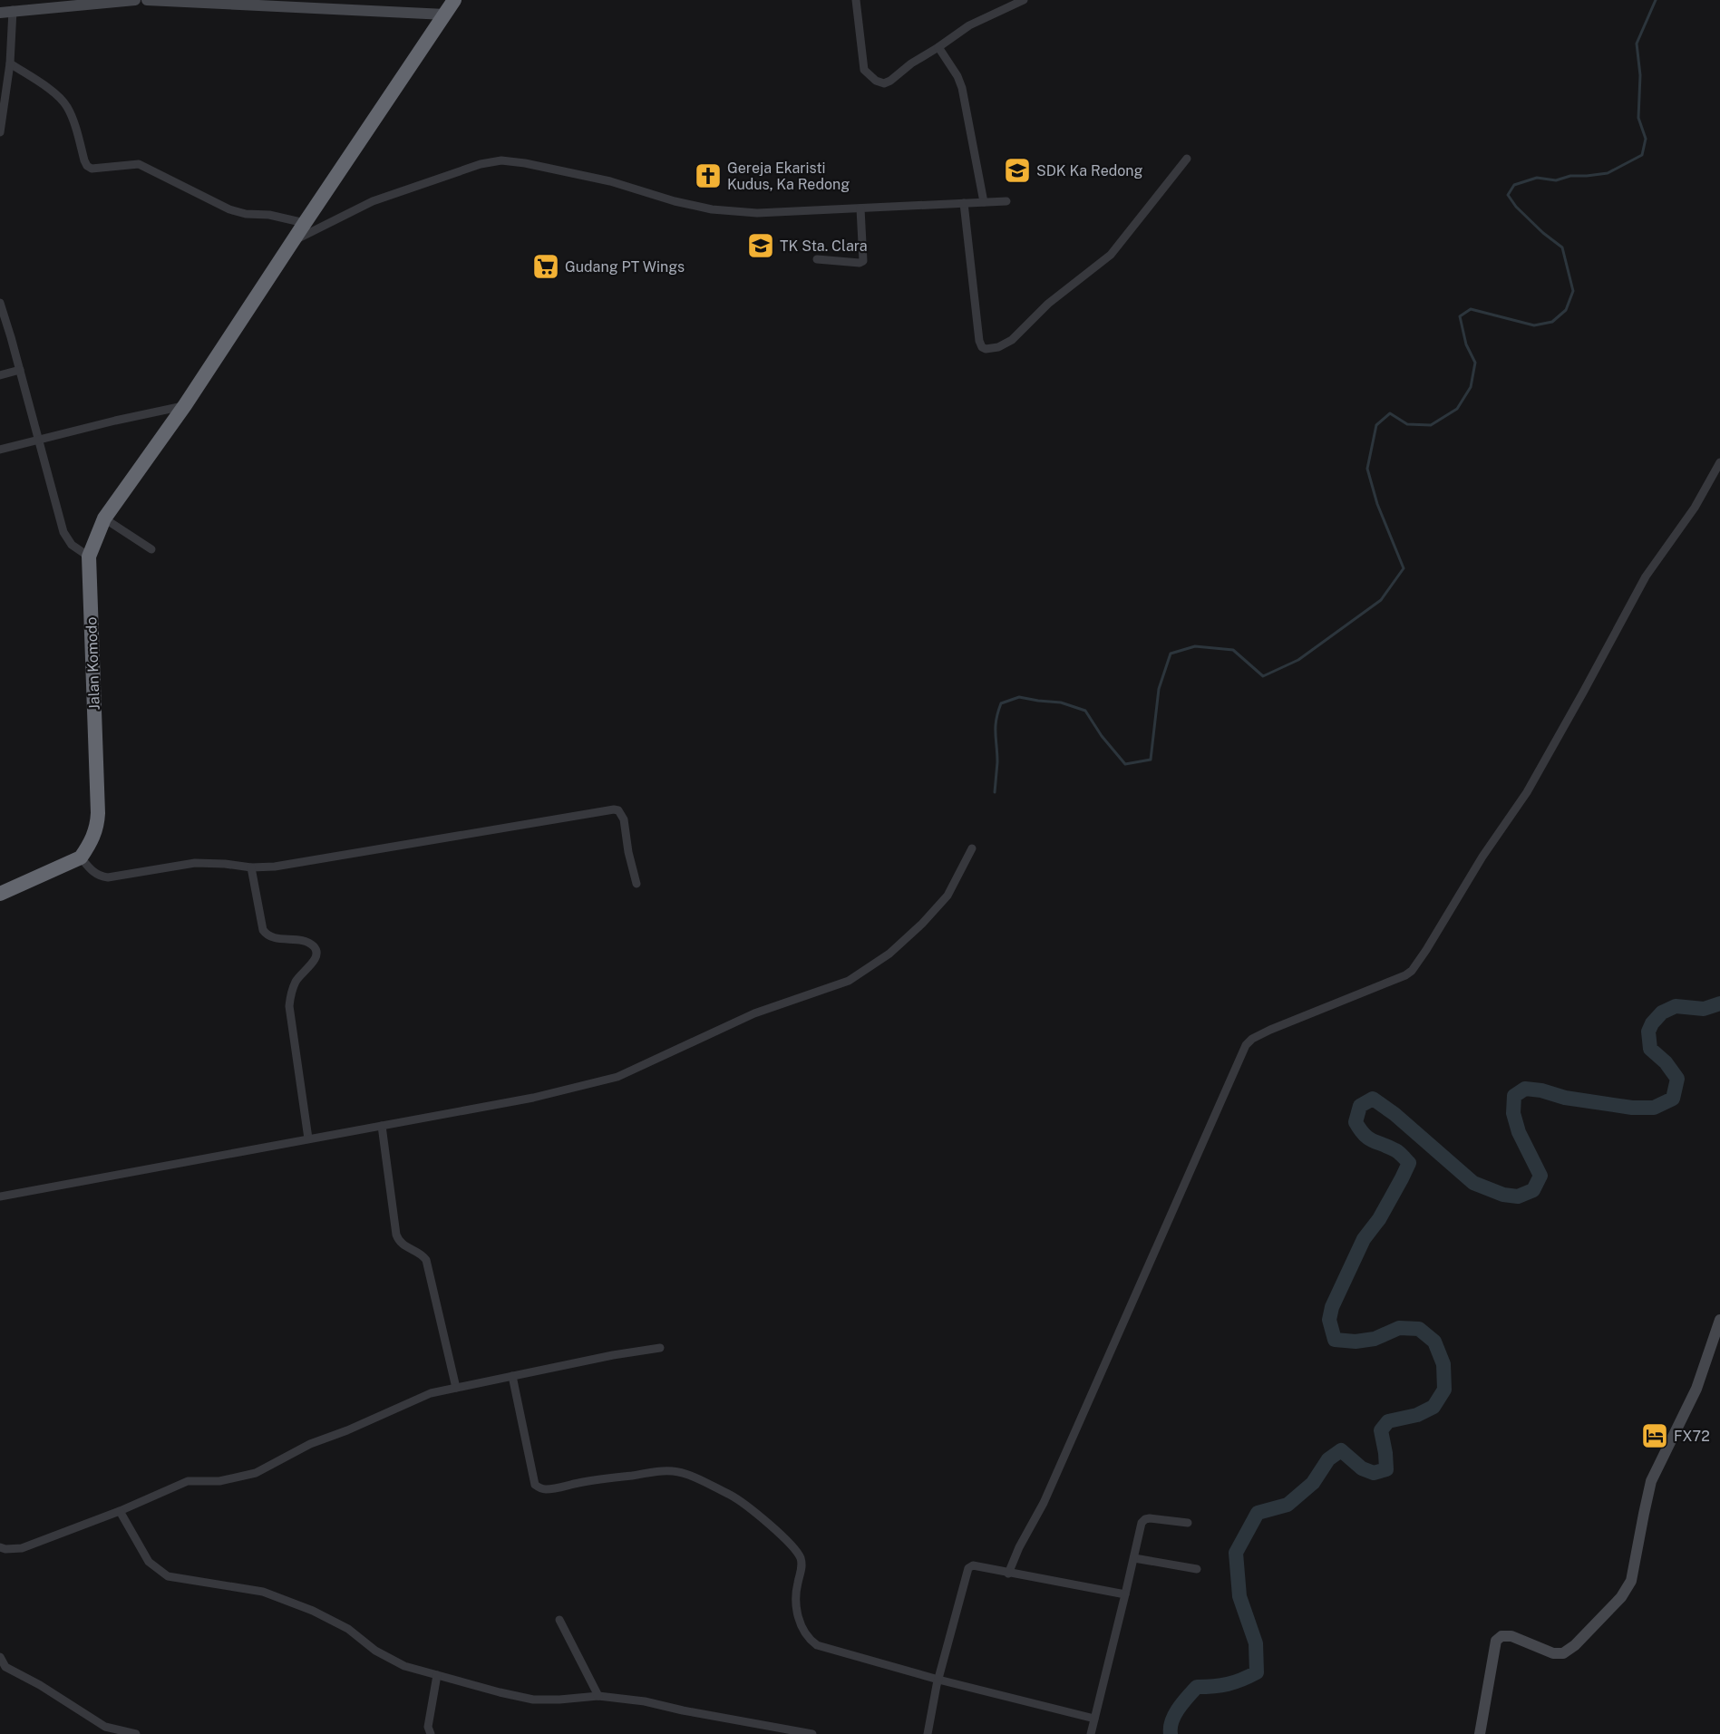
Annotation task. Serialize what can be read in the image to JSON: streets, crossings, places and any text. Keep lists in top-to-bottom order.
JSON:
{
  "streets": {
    "highway": ["Jalan Komodo"]
  },
  "places": {
    "school or university": ["SDK Ka Redong", "TK Sta. Clara"],
    "church": ["Gereja Ekaristi Kudus, Ka Redong"],
    "supermarket": ["Gudang PT Wings"],
    "hotel": ["FX72"]
  }
}
